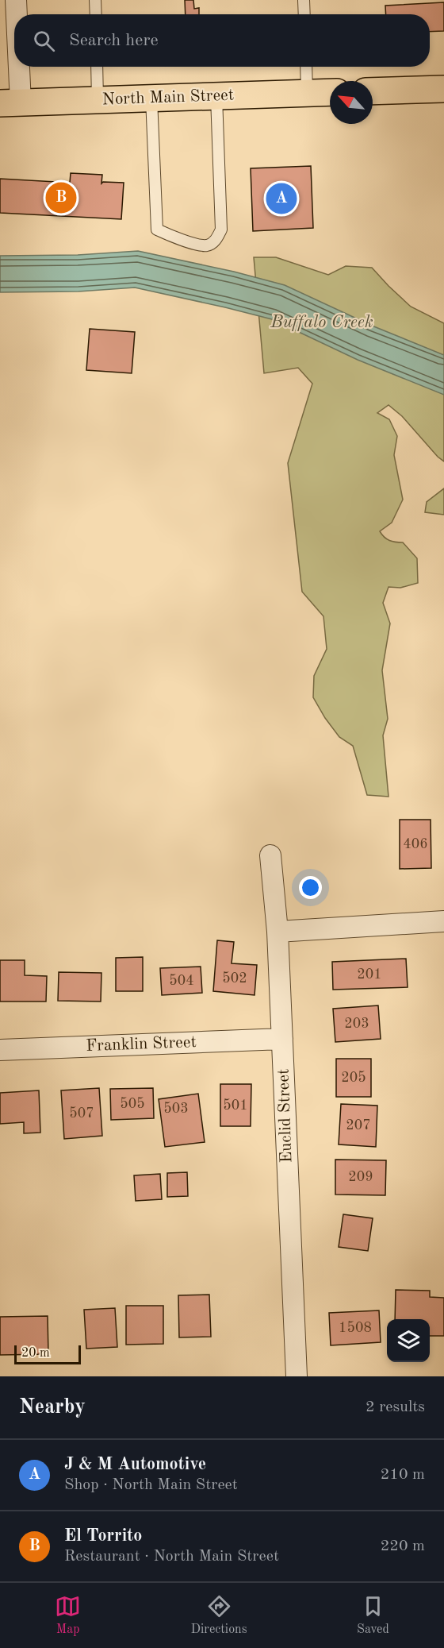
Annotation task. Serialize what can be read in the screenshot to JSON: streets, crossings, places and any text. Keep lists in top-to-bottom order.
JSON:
{
  "streets": {
    "main road": ["North Main Street"],
    "street": ["Franklin Street", "Euclid Street"]
  },
  "crossings": [
    ["Franklin Street", "Euclid Street"]
  ],
  "water": ["Buffalo Creek"],
  "house_numbers": [
    "406",
    "201",
    "502",
    "504",
    "203",
    "205",
    "505",
    "501",
    "503",
    "507",
    "207",
    "209",
    "1508"
  ],
  "scale_bar": "20 m",
  "north": "top left",
  "page": {
    "search": "Search here",
    "pins": ["B", "A"],
    "scale": "20 m",
    "heading": ["Nearby", "2 results"],
    "list": [
      {
        "mark": "A",
        "name": "J & M Automotive",
        "note": "Shop · North Main Street",
        "value": "210 m"
      },
      {
        "mark": "B",
        "name": "El Torrito",
        "note": "Restaurant · North Main Street",
        "value": "220 m"
      }
    ],
    "nav": ["Map", "Directions", "Saved"]
  }
}
